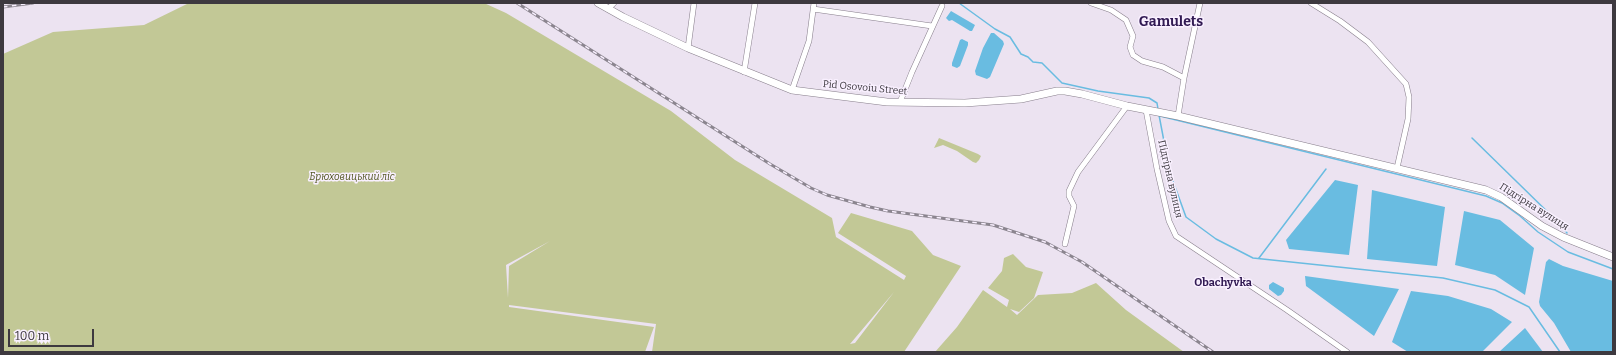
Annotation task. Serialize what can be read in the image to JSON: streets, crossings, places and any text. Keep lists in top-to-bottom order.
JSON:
{
  "streets": {
    "street": ["Pid Osovoiu Street", "Підгірна вулиця"]
  },
  "crossings": [
    ["Pid Osovoiu Street", "Підгірна вулиця"]
  ],
  "districts": ["Gamulets", "Obachyvka"],
  "parks": ["Брюховицький ліс"],
  "scale_bar": "100 m"
}
